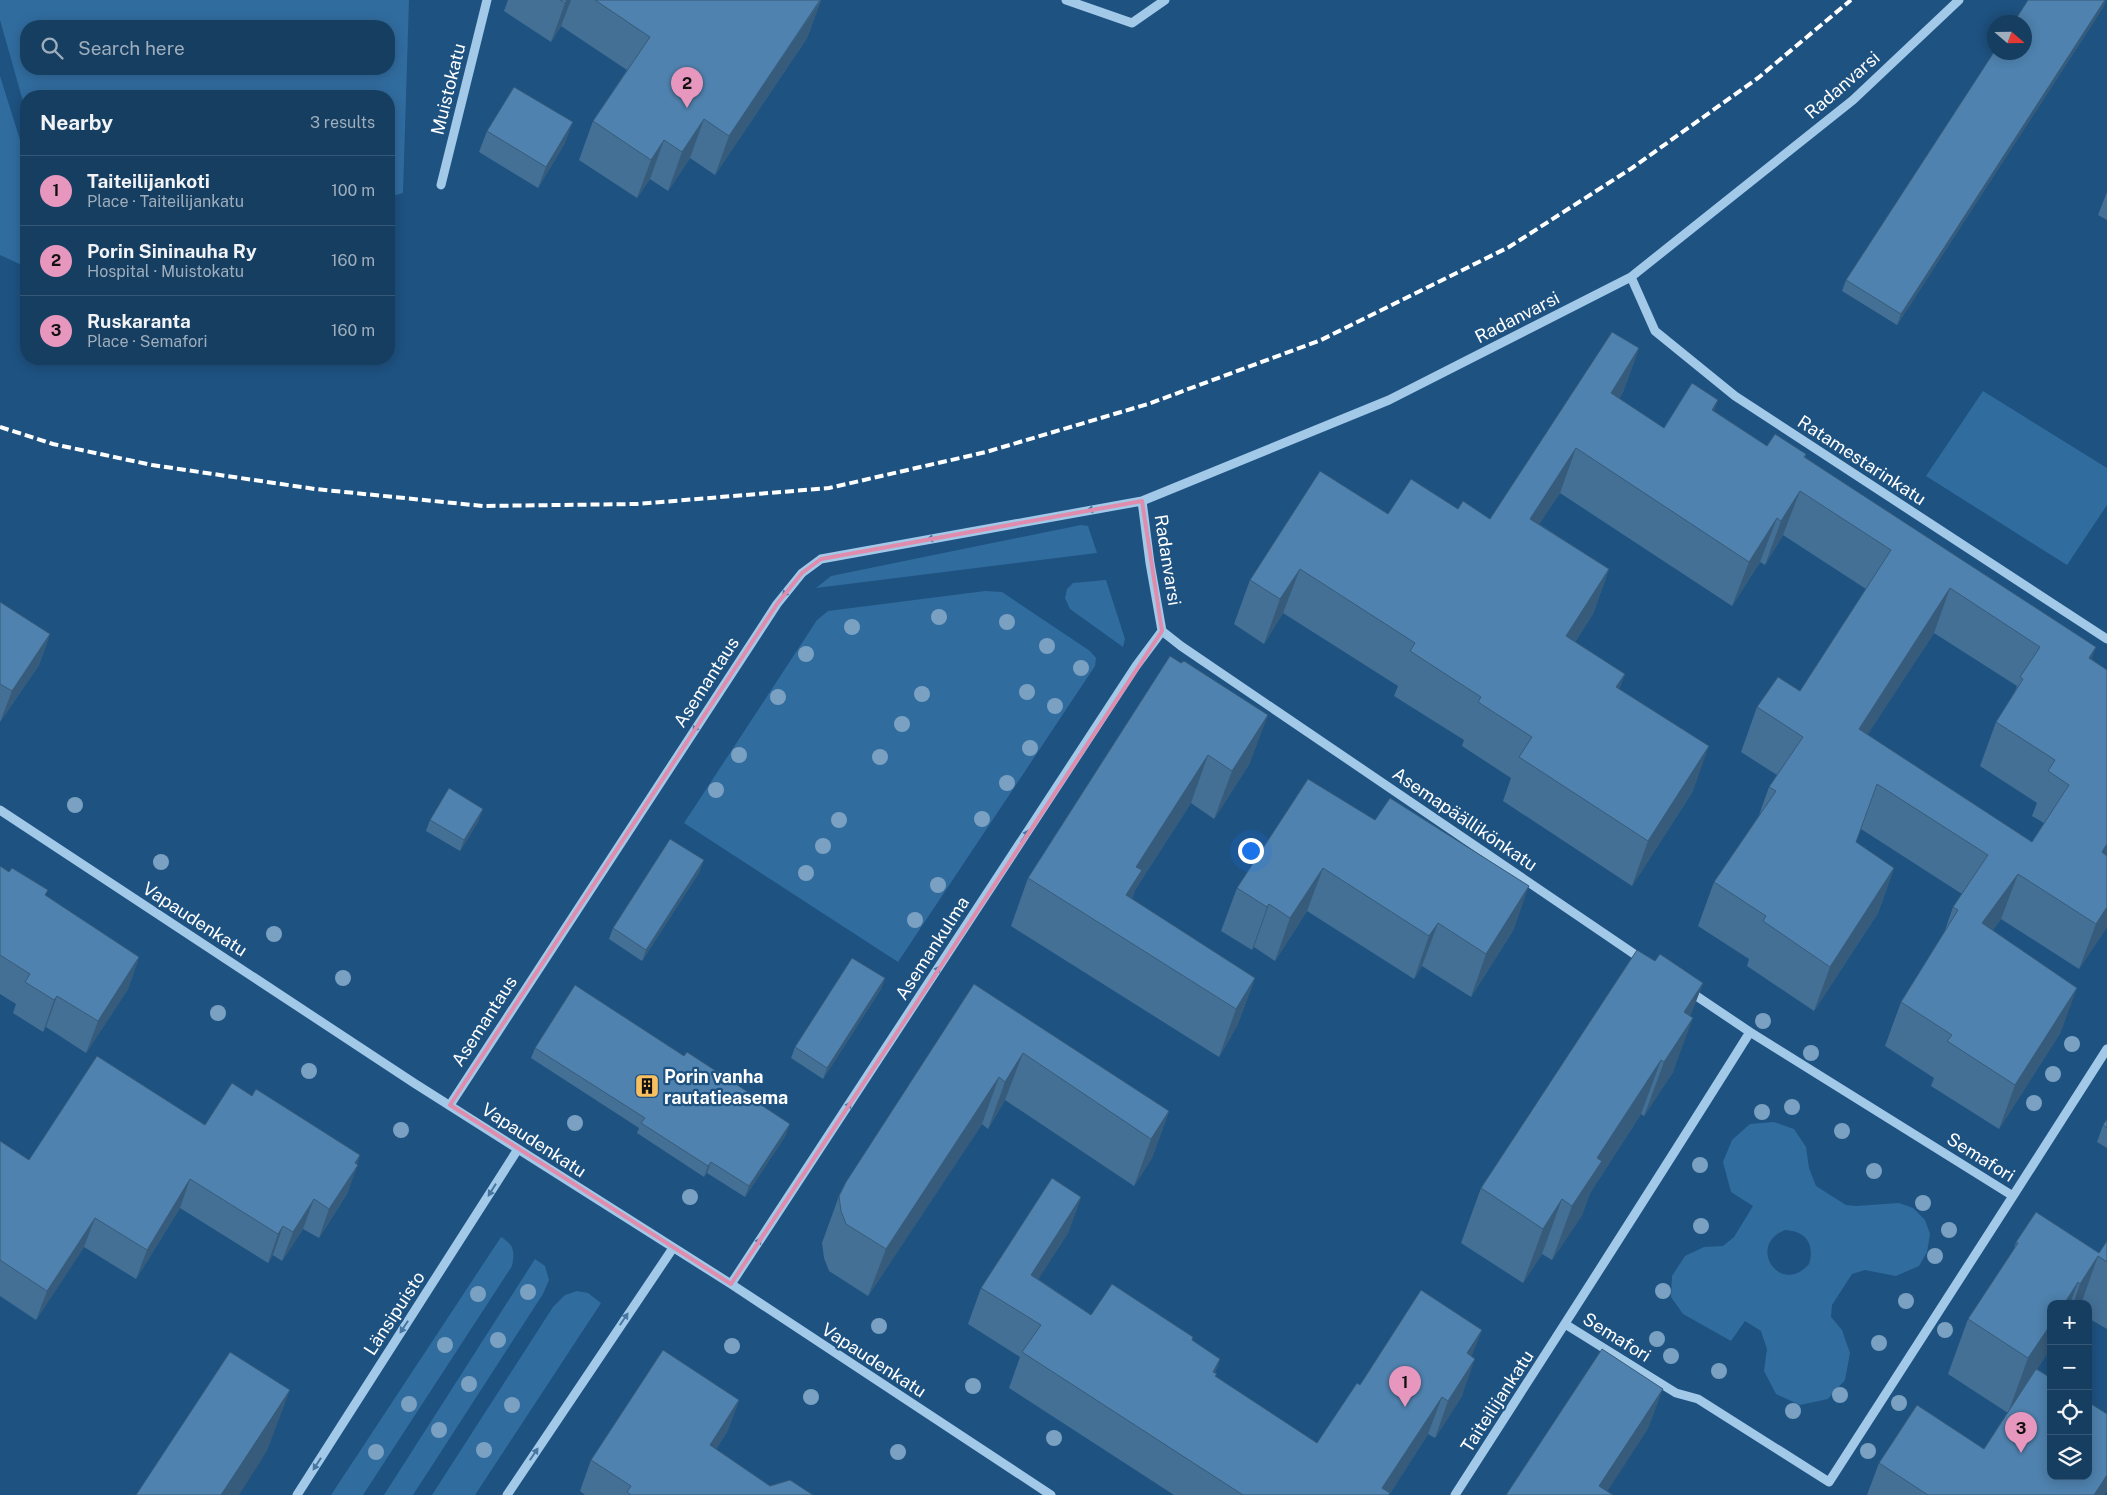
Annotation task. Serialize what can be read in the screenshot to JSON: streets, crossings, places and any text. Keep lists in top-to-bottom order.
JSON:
{
  "streets": {
    "street": [
      "Radanvarsi",
      "Muistokatu",
      "Ratamestarinkatu",
      "Asemantaus",
      "Asemapäällikönkatu",
      "Vapaudenkatu",
      "Asemankulma",
      "Semafori",
      "Länsipuisto",
      "Taiteilijankatu"
    ]
  },
  "crossings": [
    ["Radanvarsi", "Ratamestarinkatu"],
    ["Radanvarsi", "Asemantaus"],
    ["Radanvarsi", "Asemapäällikönkatu"],
    ["Radanvarsi", "Asemankulma"],
    ["Asemantaus", "Vapaudenkatu"],
    ["Asemapäällikönkatu", "Asemankulma"],
    ["Vapaudenkatu", "Asemankulma"],
    ["Vapaudenkatu", "Länsipuisto"],
    ["Semafori", "Taiteilijankatu"]
  ],
  "one_way": ["Asemantaus", "Asemankulma", "Länsipuisto"],
  "places": {
    "building": ["Porin vanha rautatieasema"]
  },
  "north": "right",
  "page": {
    "search": "Search here",
    "pins": ["2", "1", "3"],
    "heading": ["Nearby", "3 results"],
    "list": [
      {
        "mark": "1",
        "name": "Taiteilijankoti",
        "note": "Place · Taiteilijankatu",
        "value": "100 m"
      },
      {
        "mark": "2",
        "name": "Porin Sininauha Ry",
        "note": "Hospital · Muistokatu",
        "value": "160 m"
      },
      {
        "mark": "3",
        "name": "Ruskaranta",
        "note": "Place · Semafori",
        "value": "160 m"
      }
    ],
    "map_buttons": ["+", "−"]
  }
}
